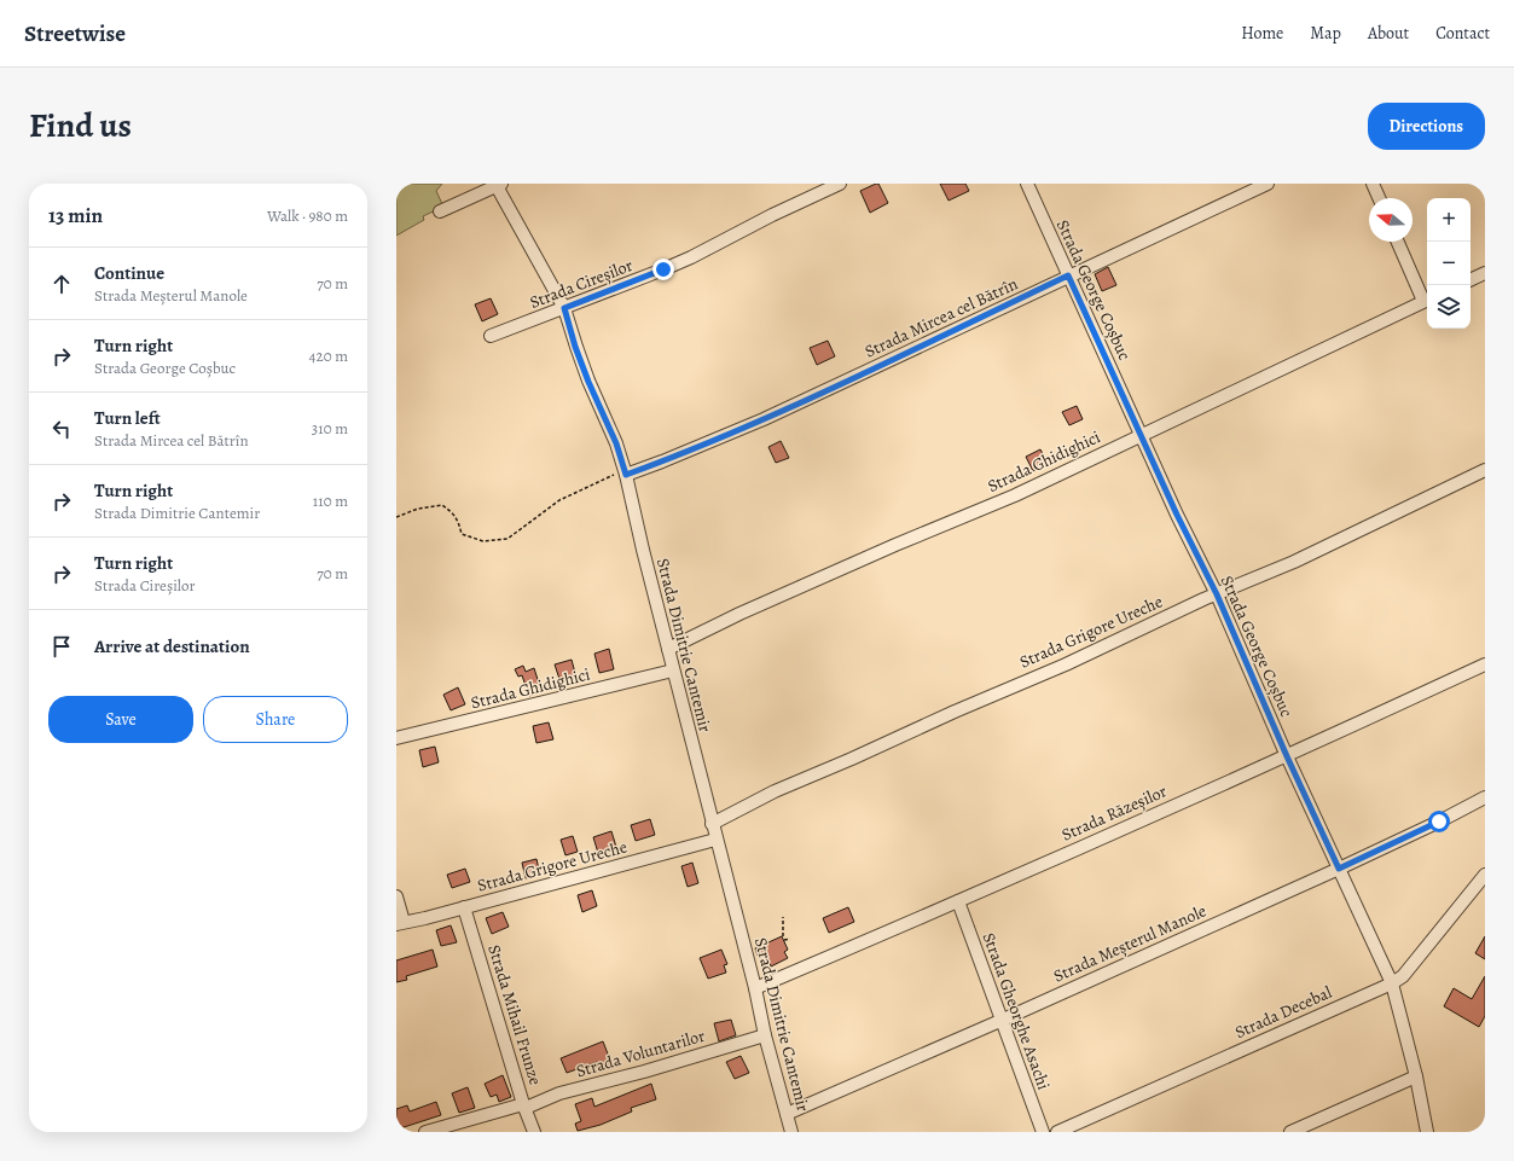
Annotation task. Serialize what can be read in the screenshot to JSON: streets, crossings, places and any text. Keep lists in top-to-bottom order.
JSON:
{
  "streets": {
    "street": [
      "Strada Cireșilor",
      "Strada George Coșbuc",
      "Strada Mircea cel Bătrîn",
      "Strada Ghidighici",
      "Strada Grigore Ureche",
      "Strada Dimitrie Cantemir",
      "Strada Răzeșilor",
      "Strada Meșterul Manole",
      "Strada Gheorghe Asachi",
      "Strada Decebal",
      "Strada Mihail Frunze",
      "Strada Voluntarilor"
    ]
  },
  "crossings": [
    ["Strada Cireșilor", "Strada Dimitrie Cantemir"],
    ["Strada George Coșbuc", "Strada Mircea cel Bătrîn"],
    ["Strada George Coșbuc", "Strada Ghidighici"],
    ["Strada George Coșbuc", "Strada Grigore Ureche"],
    ["Strada George Coșbuc", "Strada Răzeșilor"],
    ["Strada George Coșbuc", "Strada Meșterul Manole"],
    ["Strada George Coșbuc", "Strada Decebal"],
    ["Strada Mircea cel Bătrîn", "Strada Dimitrie Cantemir"],
    ["Strada Ghidighici", "Strada Dimitrie Cantemir"],
    ["Strada Grigore Ureche", "Strada Dimitrie Cantemir"],
    ["Strada Grigore Ureche", "Strada Mihail Frunze"],
    ["Strada Dimitrie Cantemir", "Strada Răzeșilor"],
    ["Strada Dimitrie Cantemir", "Strada Meșterul Manole"],
    ["Strada Dimitrie Cantemir", "Strada Voluntarilor"],
    ["Strada Răzeșilor", "Strada Gheorghe Asachi"],
    ["Strada Meșterul Manole", "Strada Gheorghe Asachi"],
    ["Strada Mihail Frunze", "Strada Voluntarilor"]
  ],
  "north": "left",
  "page": {
    "header": "Streetwise",
    "nav": [
      "Home",
      "Map",
      "About",
      "Contact"
    ],
    "title": "Find us",
    "buttons": [
      "Directions",
      ["Save", "Share"]
    ],
    "heading": ["13 min", "Walk · 980 m"],
    "map_buttons": ["+", "−"],
    "list": [
      ["Continue", "Strada Meșterul Manole", "70 m"],
      ["Turn right", "Strada George Coșbuc", "420 m"],
      ["Turn left", "Strada Mircea cel Bătrîn", "310 m"],
      ["Turn right", "Strada Dimitrie Cantemir", "110 m"],
      ["Turn right", "Strada Cireșilor", "70 m"],
      "Arrive at destination"
    ]
  }
}
